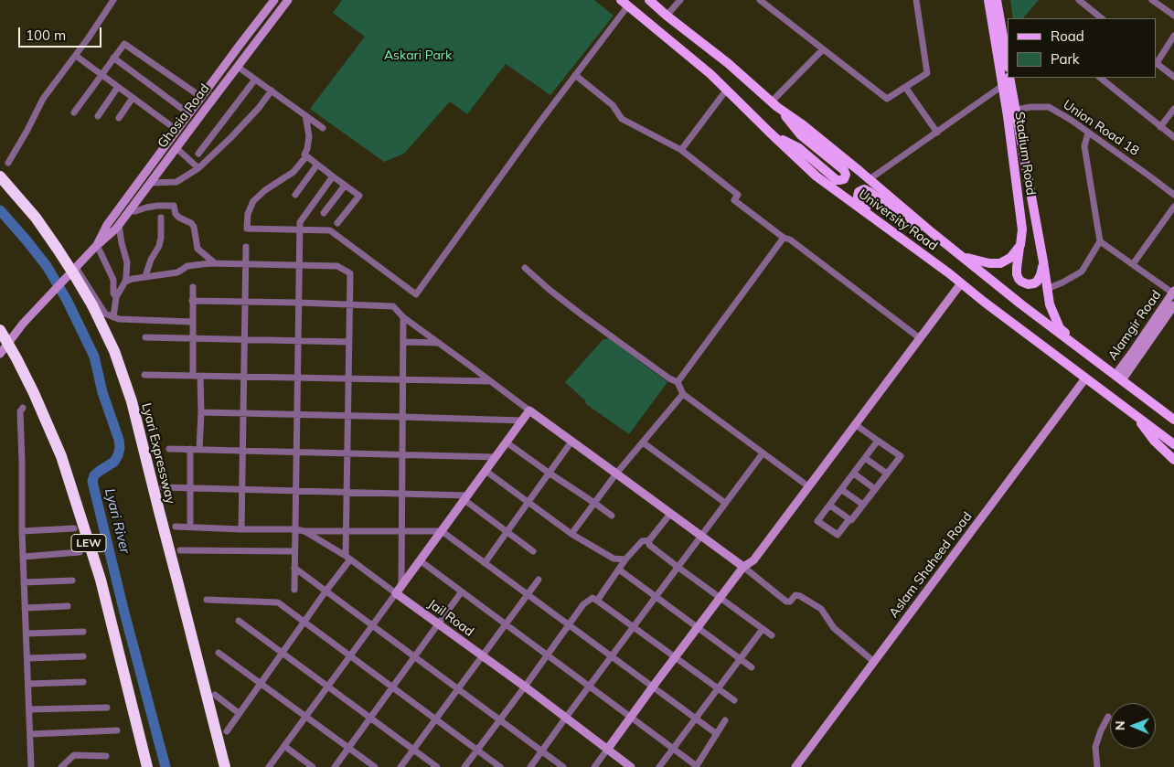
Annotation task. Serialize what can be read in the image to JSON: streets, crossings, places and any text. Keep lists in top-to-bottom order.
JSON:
{
  "streets": {
    "highway": ["Lyari Expressway", "LEW"],
    "main road": ["Stadium Road", "University Road"],
    "street": [
      "Ghosia Road",
      "Union Road 18",
      "Alamgir Road",
      "Aslam Shaheed Road",
      "Jail Road"
    ]
  },
  "crossings": [
    ["Union Road 18", "Stadium Road"],
    ["Stadium Road", "University Road"],
    ["University Road", "Alamgir Road"],
    ["University Road", "Aslam Shaheed Road"]
  ],
  "water": ["Lyari River"],
  "parks": ["Askari Park"],
  "legend": ["Road", "Park"],
  "scale_bar": "100 m",
  "north": "left"
}
